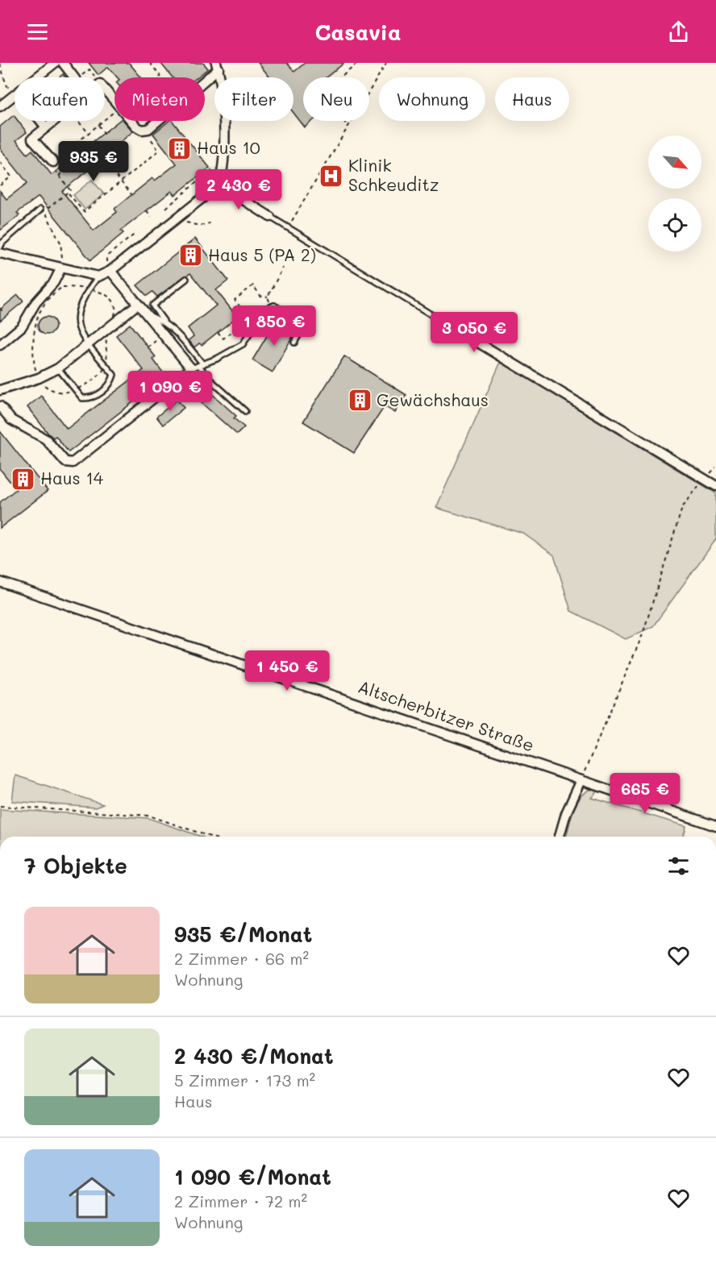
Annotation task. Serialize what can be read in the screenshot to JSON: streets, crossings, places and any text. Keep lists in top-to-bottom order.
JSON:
{
  "streets": {
    "street": ["Altscherbitzer Straße"]
  },
  "places": {
    "building": [
      "Haus 10",
      "Haus 5 (PA 2)",
      "Gewächshaus",
      "Haus 14"
    ],
    "hospital": ["Klinik Schkeuditz"]
  },
  "north": "bottom right",
  "page": {
    "header": "Casavia",
    "chip": [
      "Kaufen",
      "Mieten",
      "Filter",
      "Neu",
      "Wohnung",
      "Haus"
    ],
    "price": [
      "935 €",
      "2 430 €",
      "1 850 €",
      "3 050 €",
      "1 090 €",
      "1 450 €",
      "665 €"
    ],
    "heading": "7 Objekte",
    "list": [
      {
        "name": "935 €/Monat",
        "note": "2 Zimmer · 66 m² · Wohnung"
      },
      {
        "name": "2 430 €/Monat",
        "note": "5 Zimmer · 173 m² · Haus"
      },
      {
        "name": "1 090 €/Monat",
        "note": "2 Zimmer · 72 m² · Wohnung"
      }
    ]
  }
}
